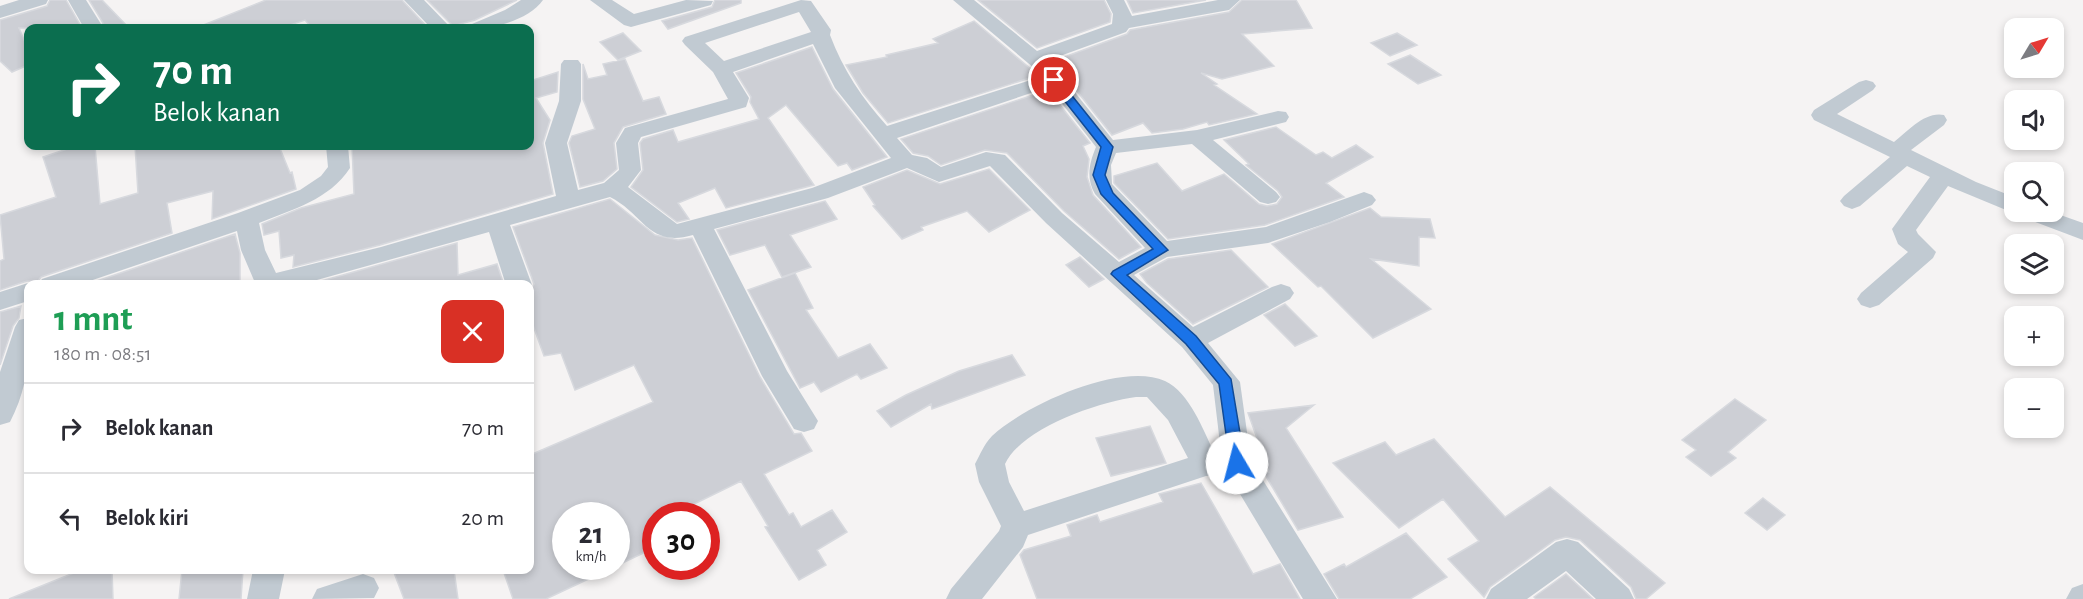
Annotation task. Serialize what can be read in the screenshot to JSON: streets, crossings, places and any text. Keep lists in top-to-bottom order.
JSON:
{
  "north": "top right",
  "page": {
    "map_buttons": ["+", "−"],
    "turn": ["70 m", "Belok kanan"],
    "heading": ["1 mnt", "180 m · 08:51"],
    "list": [
      {
        "name": "Belok kanan",
        "value": "70 m"
      },
      {
        "name": "Belok kiri",
        "value": "20 m"
      }
    ],
    "speed": "21 km/h",
    "limit": "30"
  }
}
